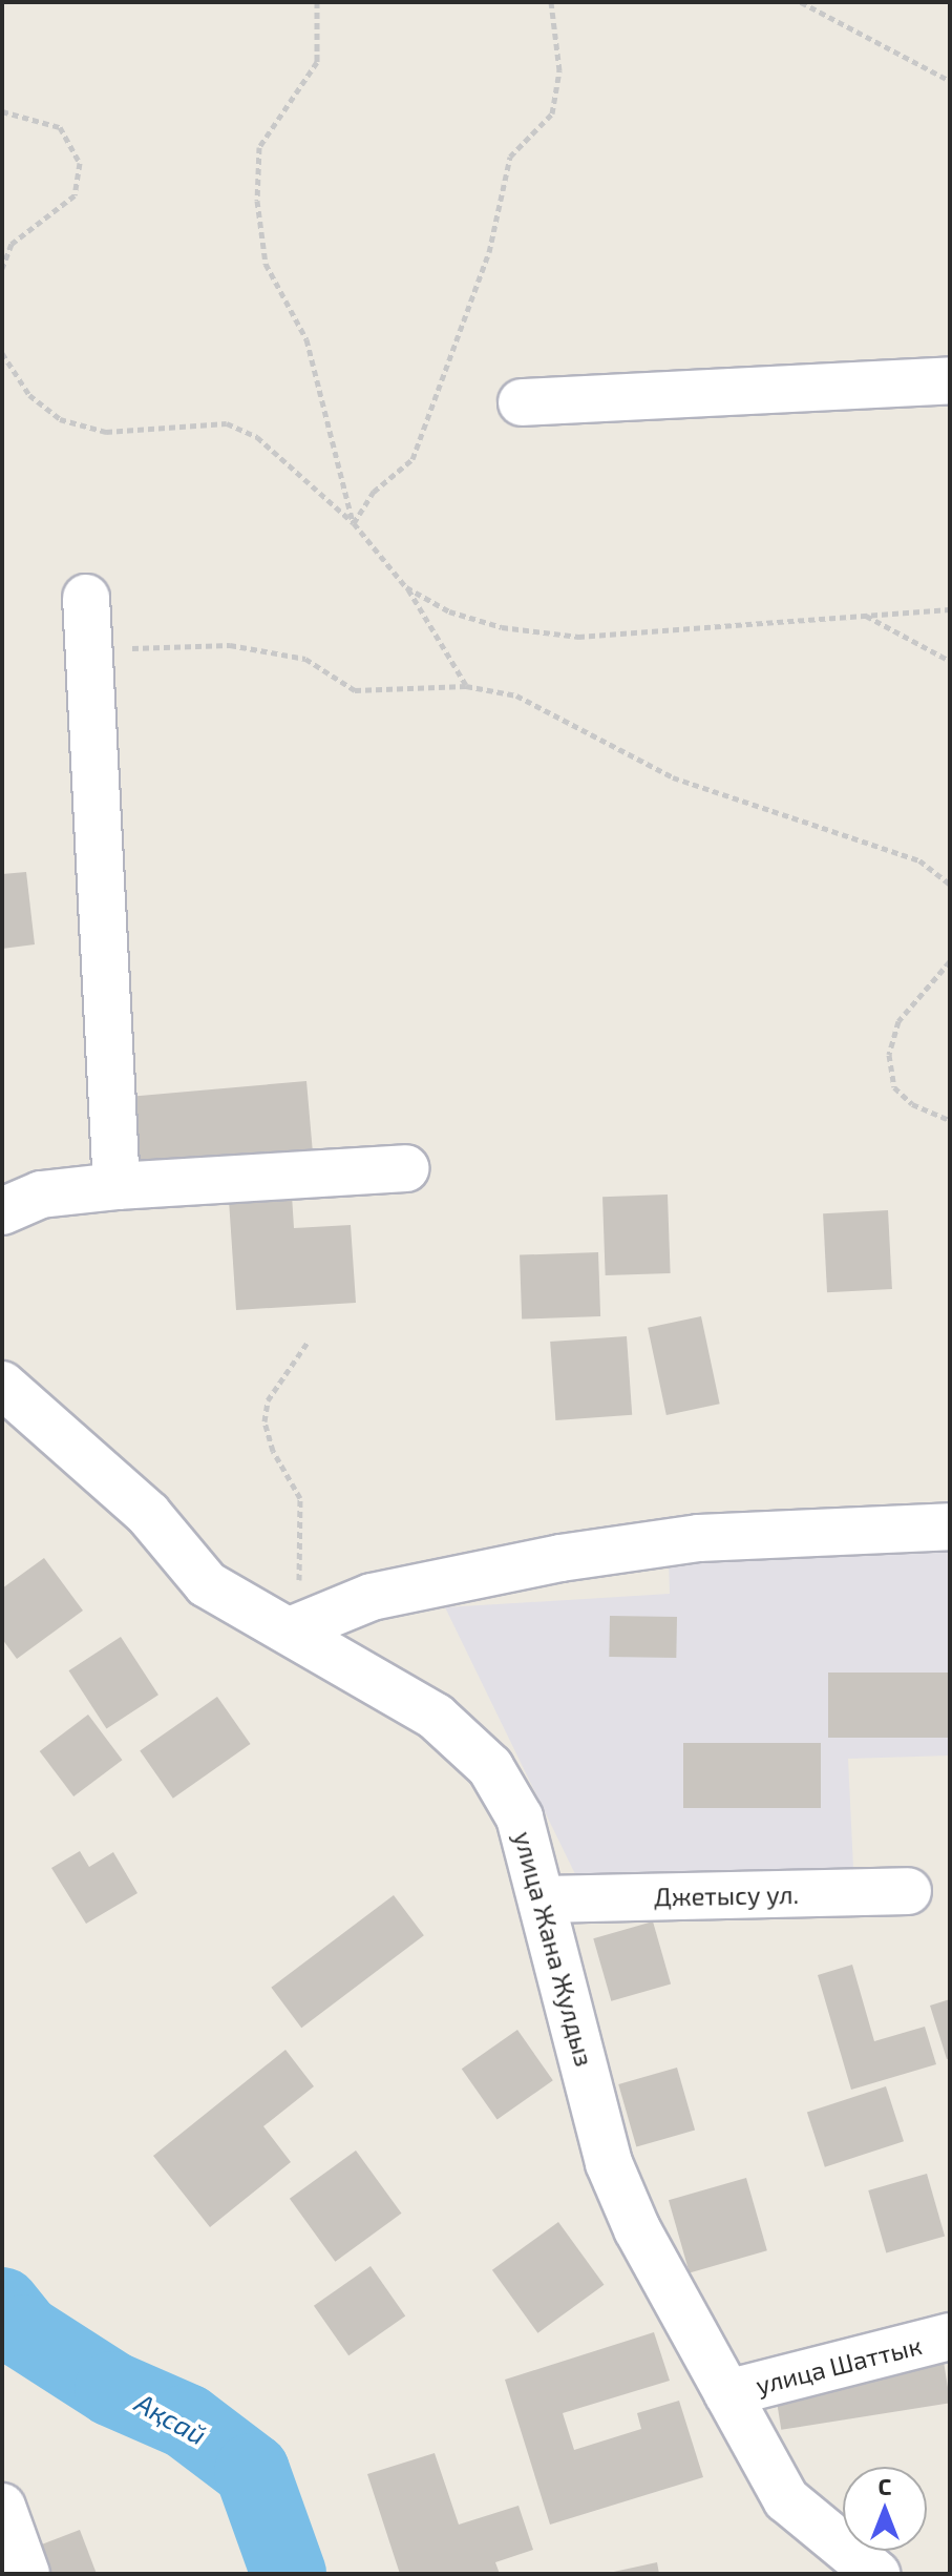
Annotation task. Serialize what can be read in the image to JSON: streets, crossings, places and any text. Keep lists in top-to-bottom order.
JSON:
{
  "streets": {
    "street": ["Джетысу ул.", "улица Жана Жулдыз", "улица Шаттык"]
  },
  "crossings": [
    ["Джетысу ул.", "улица Жана Жулдыз"],
    ["улица Жана Жулдыз", "улица Шаттык"]
  ],
  "water": ["Ақсай"],
  "north": "top"
}
